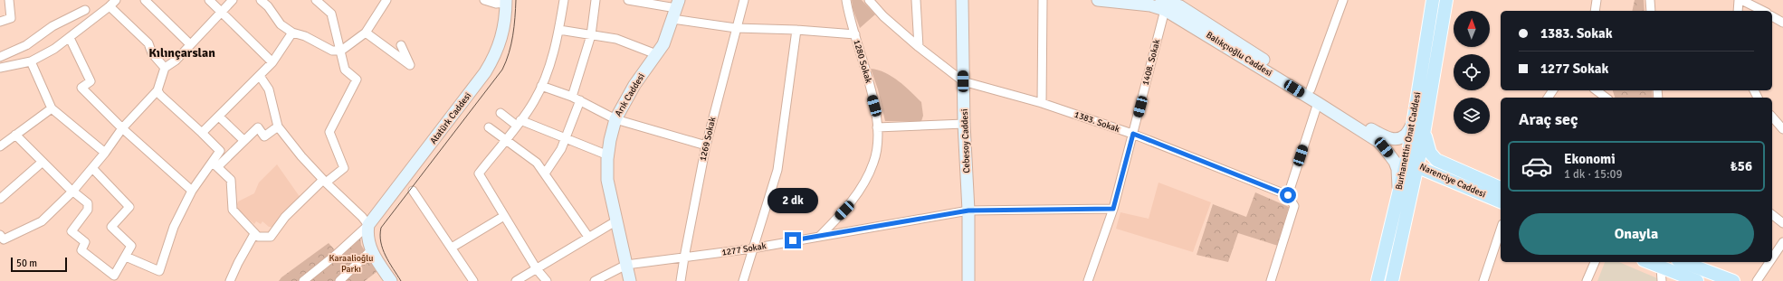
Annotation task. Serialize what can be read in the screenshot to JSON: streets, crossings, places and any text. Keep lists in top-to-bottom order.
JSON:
{
  "streets": {
    "main road": ["Burhanettin Onat Caddesi", "Narenciye Caddesi"],
    "street": [
      "Balıkçıoğlu Caddesi",
      "1280 Sokak",
      "1408. Sokak",
      "Arık Caddesi",
      "Atatürk Caddesi",
      "1383. Sokak",
      "1269 Sokak",
      "Cebesoy Caddesi",
      "1277 Sokak"
    ]
  },
  "crossings": [
    ["Balıkçıoğlu Caddesi", "1408. Sokak"],
    ["Balıkçıoğlu Caddesi", "Burhanettin Onat Caddesi"],
    ["Balıkçıoğlu Caddesi", "Narenciye Caddesi"],
    ["1280 Sokak", "1277 Sokak"],
    ["1408. Sokak", "1383. Sokak"],
    ["1408. Sokak", "1277 Sokak"],
    ["Arık Caddesi", "1277 Sokak"],
    ["1383. Sokak", "Cebesoy Caddesi"],
    ["1269 Sokak", "1277 Sokak"],
    ["Cebesoy Caddesi", "1277 Sokak"],
    ["Burhanettin Onat Caddesi", "Narenciye Caddesi"]
  ],
  "districts": ["Kılınçarslan"],
  "parks": ["Karaalioğlu Parkı"],
  "scale_bar": "50 m",
  "north": "top",
  "page": {
    "banner": ["1383. Sokak", "1277 Sokak"],
    "heading": "Araç seç",
    "list": [
      {
        "name": "Ekonomi",
        "note": "1 dk · 15:09",
        "value": "₺56"
      }
    ],
    "bubble": "2 dk",
    "buttons": "Onayla",
    "scale": "50 m"
  }
}
